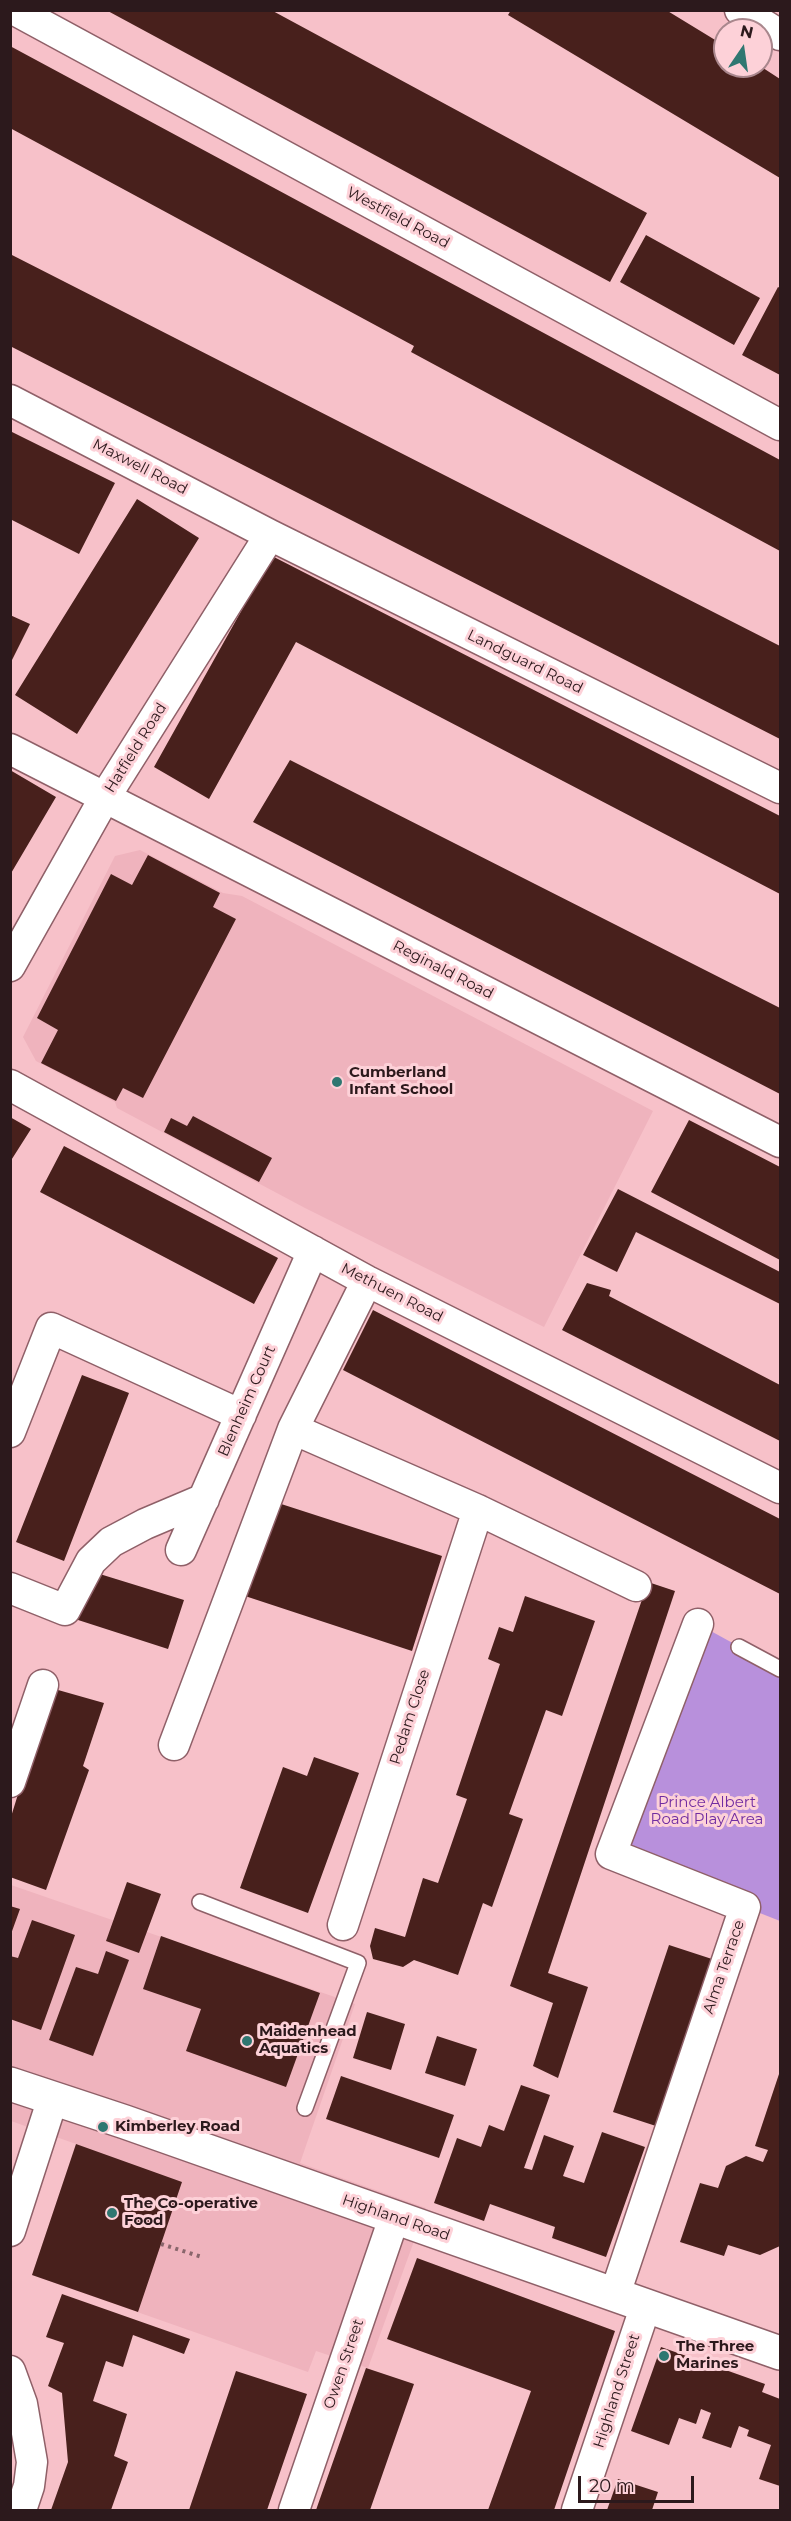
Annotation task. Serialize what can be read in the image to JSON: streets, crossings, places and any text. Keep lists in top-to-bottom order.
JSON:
{
  "streets": {
    "main road": ["Highland Road"],
    "street": [
      "Westfield Road",
      "Maxwell Road",
      "Landguard Road",
      "Hatfield Road",
      "Reginald Road",
      "Methuen Road",
      "Blenheim Court",
      "Pedam Close",
      "Alma Terrace",
      "Owen Street",
      "Highland Street"
    ]
  },
  "crossings": [
    ["Maxwell Road", "Landguard Road"],
    ["Maxwell Road", "Hatfield Road"],
    ["Landguard Road", "Hatfield Road"],
    ["Hatfield Road", "Reginald Road"],
    ["Methuen Road", "Blenheim Court"],
    ["Alma Terrace", "Highland Road"],
    ["Highland Road", "Owen Street"],
    ["Highland Road", "Highland Street"]
  ],
  "parks": ["Prince Albert Road Play Area"],
  "places": [
    "Cumberland Infant School",
    "Maidenhead Aquatics",
    "Kimberley Road",
    "The Co-operative Food",
    "The Three Marines"
  ],
  "scale_bar": "20 m",
  "north": "top"
}
